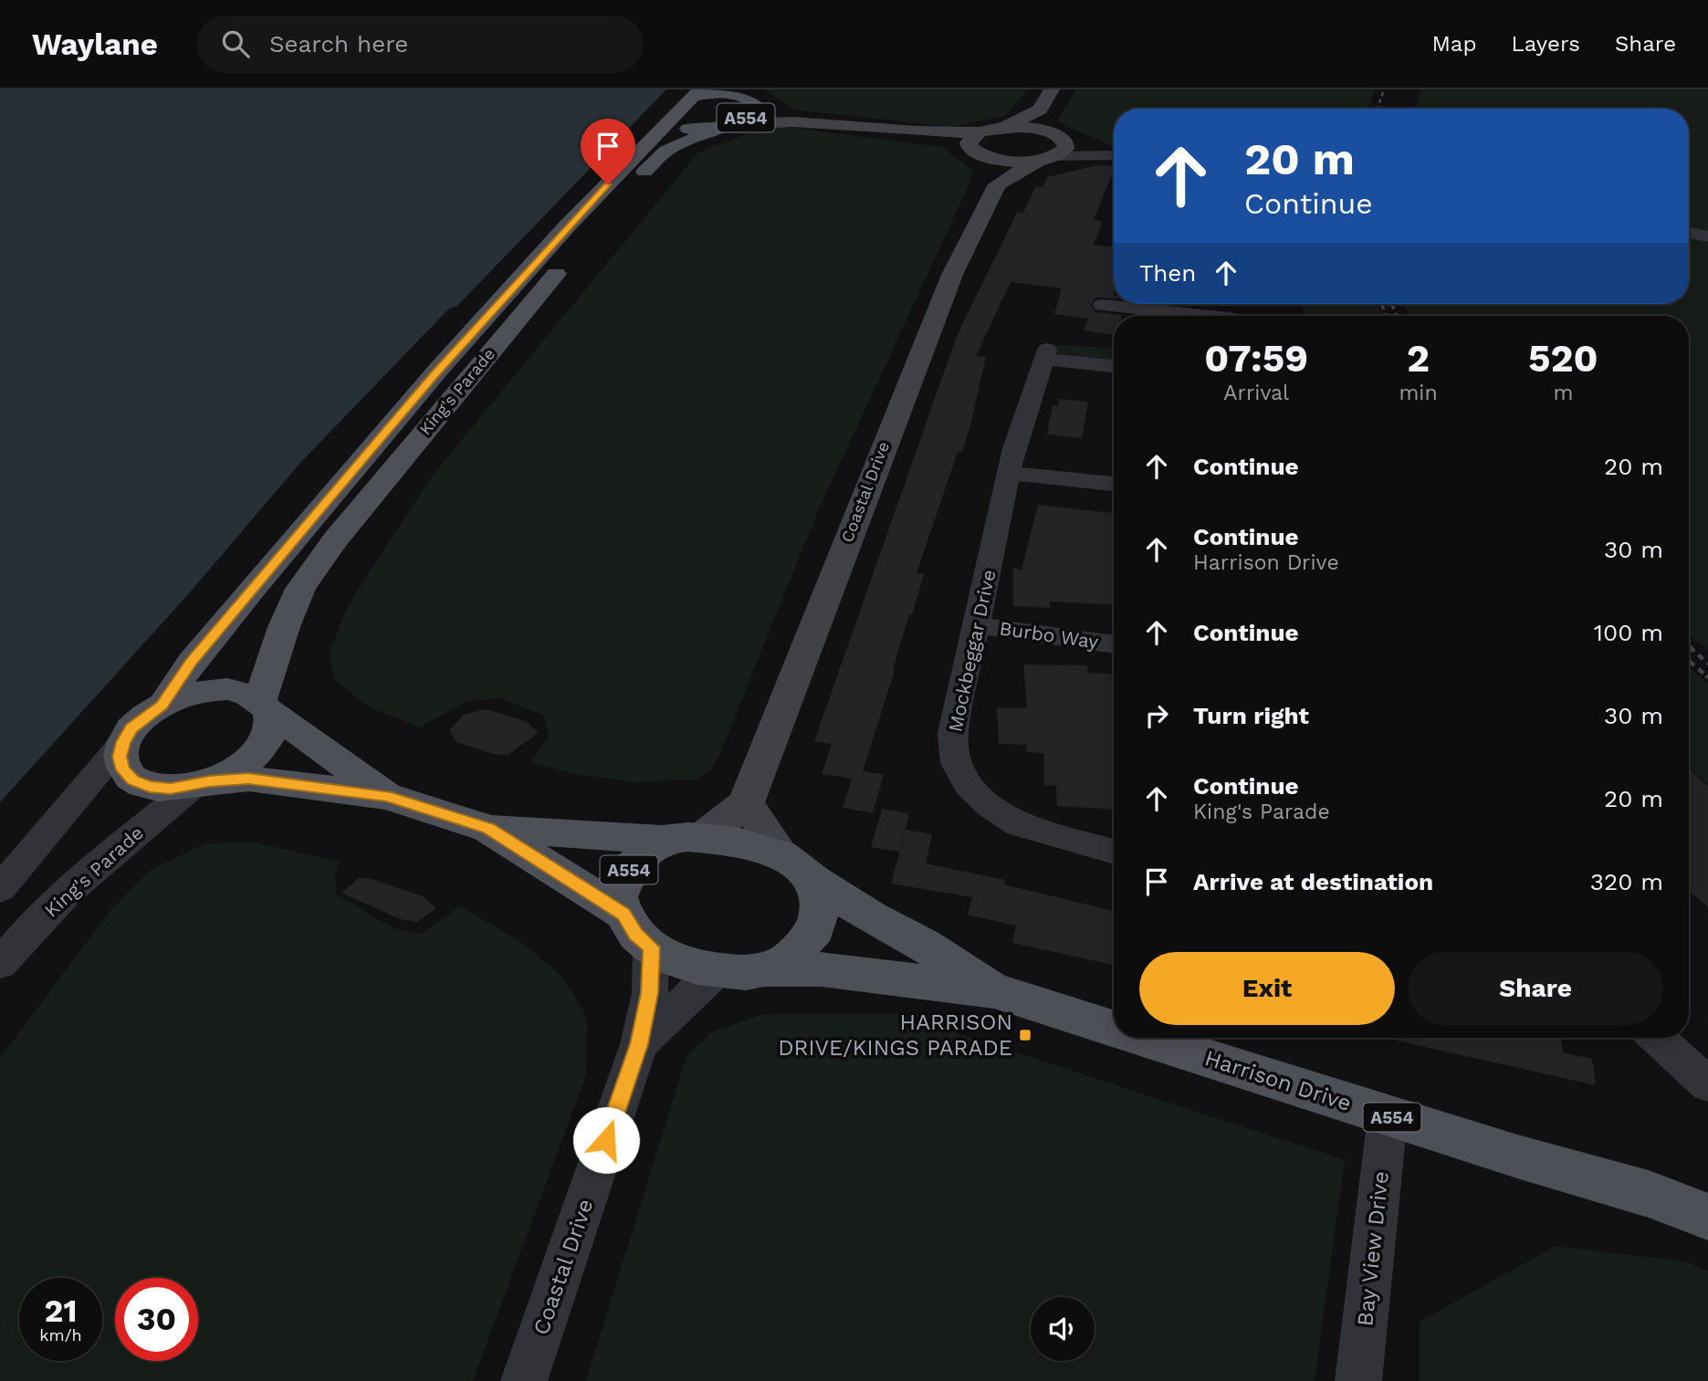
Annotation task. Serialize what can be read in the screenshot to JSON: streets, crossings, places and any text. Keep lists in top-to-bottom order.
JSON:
{
  "streets": {
    "main road": ["A554", "King's Parade", "Harrison Drive"],
    "street": [
      "Coastal Drive",
      "Burbo Way",
      "Mockbeggar Drive",
      "Bay View Drive"
    ]
  },
  "crossings": [
    ["A554", "King's Parade"],
    ["A554", "Coastal Drive"],
    ["A554", "Harrison Drive"],
    ["Coastal Drive", "Harrison Drive"],
    ["Burbo Way", "Mockbeggar Drive"],
    ["Harrison Drive", "Bay View Drive"]
  ],
  "places": {
    "transit": ["HARRISON DRIVE/KINGS PARADE"]
  },
  "page": {
    "header": "Waylane",
    "search": "Search here",
    "nav": ["Map", "Layers", "Share"],
    "turn": ["20 m", "Continue"],
    "then": "Then",
    "eta": [
      "07:59",
      "Arrival",
      "2",
      "min",
      "520",
      "m"
    ],
    "list": [
      {
        "name": "Continue",
        "value": "20 m"
      },
      {
        "name": "Continue",
        "note": "Harrison Drive",
        "value": "30 m"
      },
      {
        "name": "Continue",
        "value": "100 m"
      },
      {
        "name": "Turn right",
        "value": "30 m"
      },
      {
        "name": "Continue",
        "note": "King's Parade",
        "value": "20 m"
      },
      {
        "name": "Arrive at destination",
        "value": "320 m"
      }
    ],
    "buttons": ["Exit", "Share"],
    "speed": "21 km/h",
    "limit": "30"
  }
}
